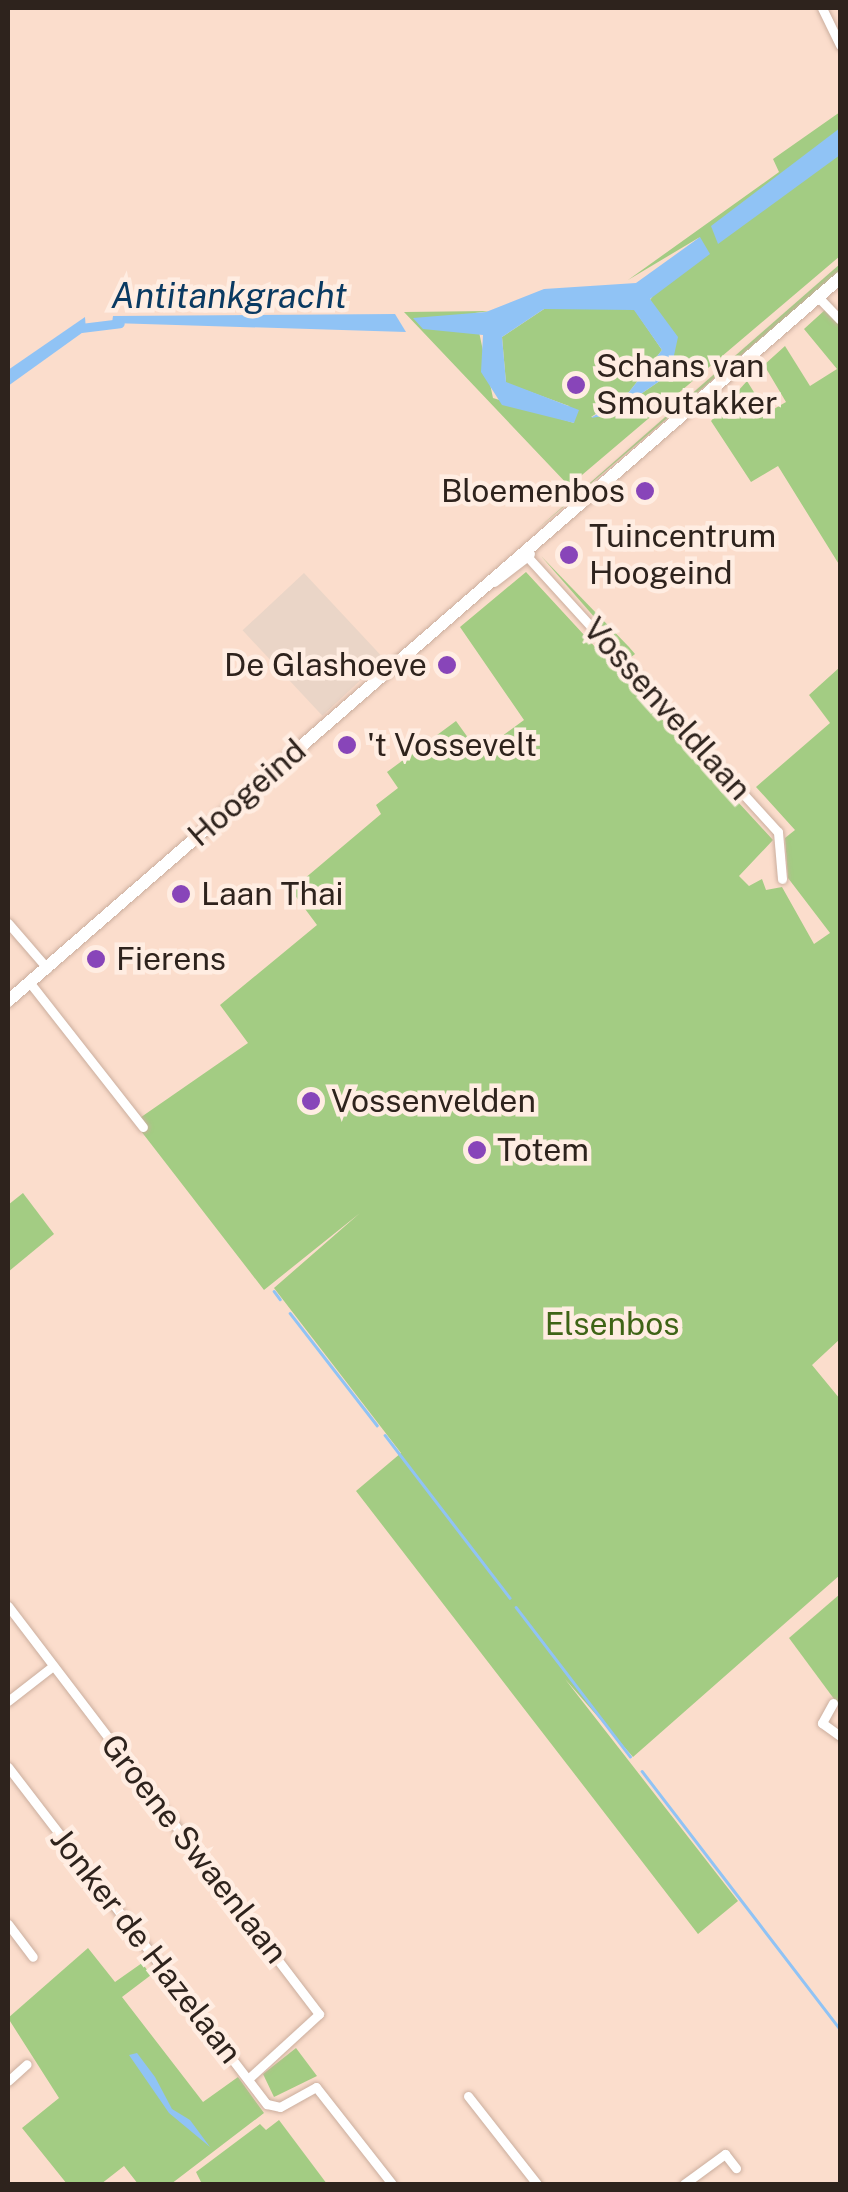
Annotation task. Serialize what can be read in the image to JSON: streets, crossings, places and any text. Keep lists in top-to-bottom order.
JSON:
{
  "streets": {
    "main road": ["Hoogeind"],
    "street": ["Vossenveldlaan", "Groene Swaenlaan", "Jonker de Hazelaan"]
  },
  "crossings": [
    ["Vossenveldlaan", "Hoogeind"],
    ["Groene Swaenlaan", "Jonker de Hazelaan"]
  ],
  "water": ["Antitankgracht"],
  "parks": ["Elsenbos"],
  "places": [
    "Schans van Smoutakker",
    "Bloemenbos",
    "Tuincentrum Hoogeind",
    "De Glashoeve",
    "'t Vossevelt",
    "Laan Thai",
    "Fierens",
    "Vossenvelden",
    "Totem"
  ]
}
